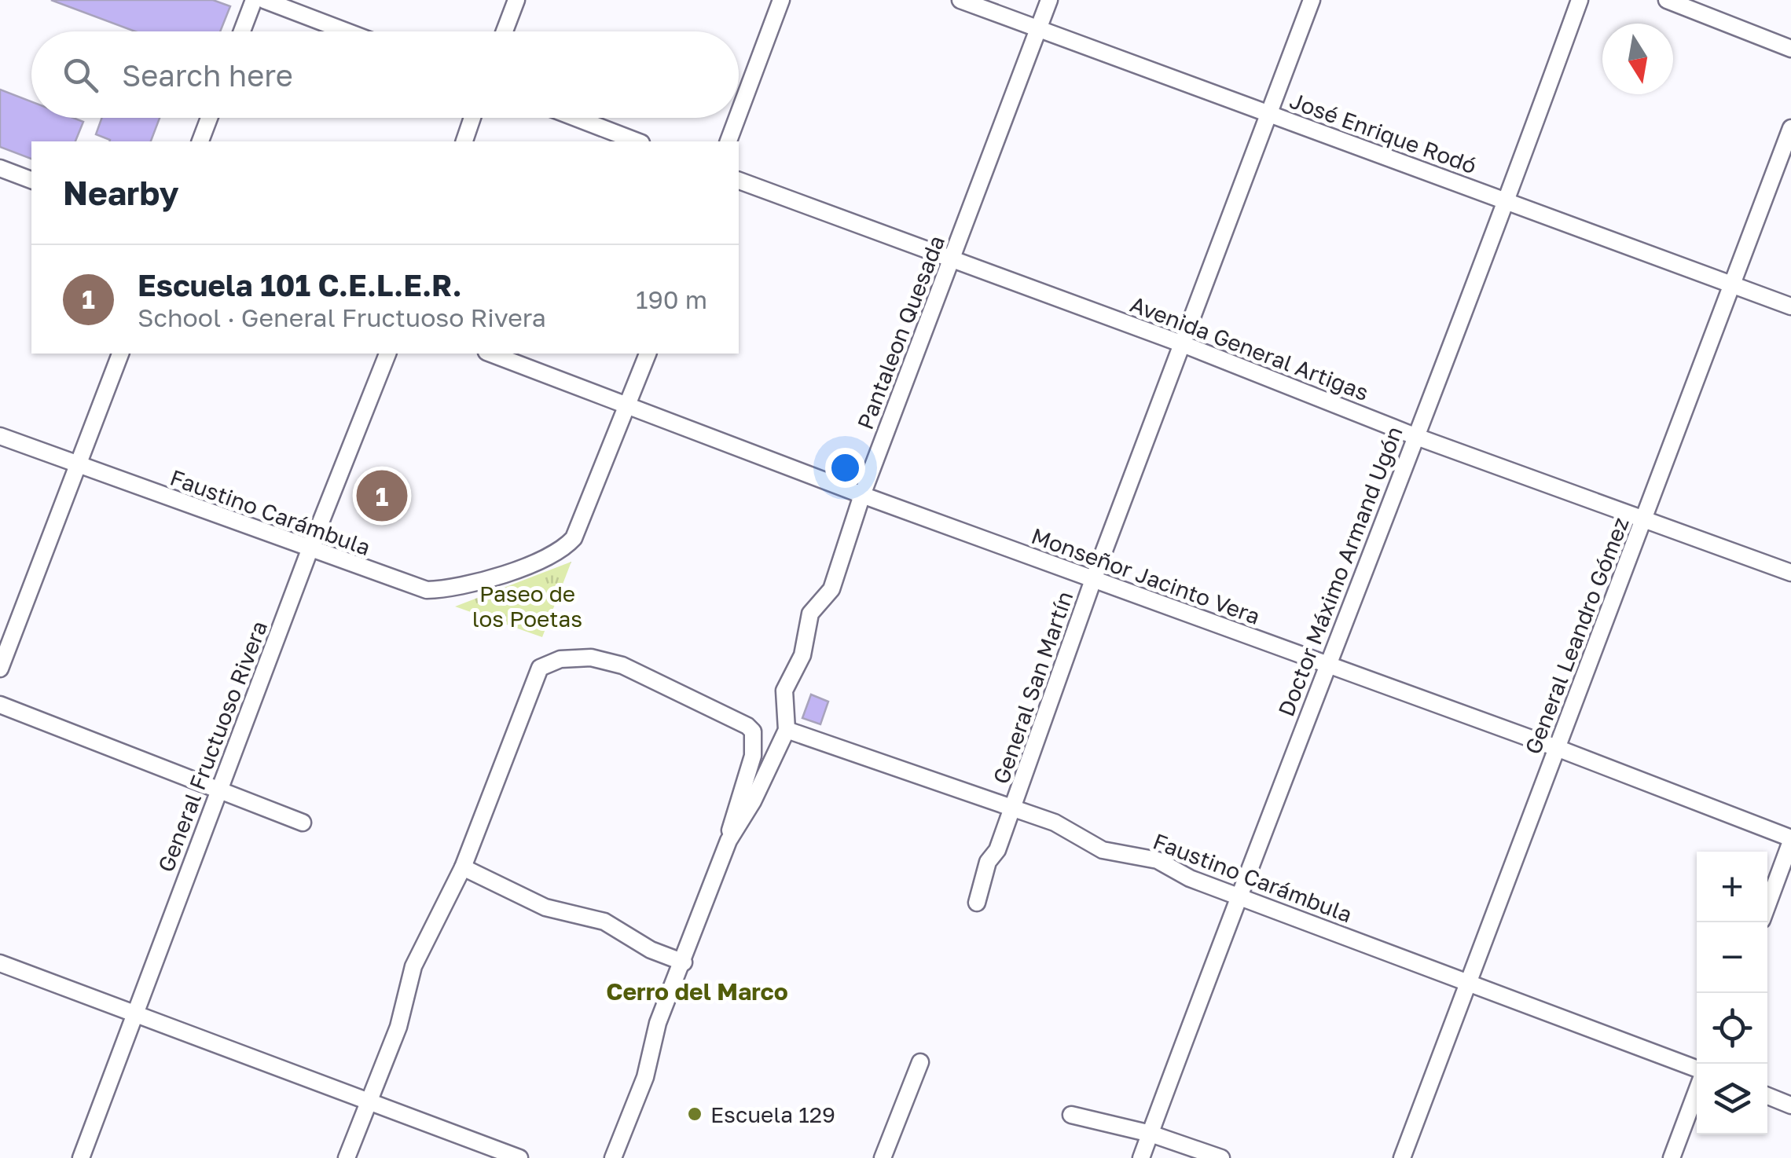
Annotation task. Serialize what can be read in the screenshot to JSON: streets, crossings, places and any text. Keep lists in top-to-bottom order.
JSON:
{
  "streets": {
    "street": [
      "José Enrique Rodó",
      "Pantaleon Quesada",
      "Avenida General Artigas",
      "Faustino Carámbula",
      "Doctor Máximo Armand Ugón",
      "Monseñor Jacinto Vera",
      "General Leandro Gómez",
      "General San Martín",
      "General Fructuoso Rivera"
    ]
  },
  "crossings": [
    ["José Enrique Rodó", "Pantaleon Quesada"],
    ["José Enrique Rodó", "Doctor Máximo Armand Ugón"],
    ["José Enrique Rodó", "General Leandro Gómez"],
    ["José Enrique Rodó", "General San Martín"],
    ["Pantaleon Quesada", "Avenida General Artigas"],
    ["Pantaleon Quesada", "Faustino Carámbula"],
    ["Pantaleon Quesada", "Monseñor Jacinto Vera"],
    ["Avenida General Artigas", "Doctor Máximo Armand Ugón"],
    ["Avenida General Artigas", "General Leandro Gómez"],
    ["Avenida General Artigas", "General San Martín"],
    ["Faustino Carámbula", "Doctor Máximo Armand Ugón"],
    ["Faustino Carámbula", "Monseñor Jacinto Vera"],
    ["Faustino Carámbula", "General Leandro Gómez"],
    ["Faustino Carámbula", "General San Martín"],
    ["Faustino Carámbula", "General Fructuoso Rivera"],
    ["Doctor Máximo Armand Ugón", "Monseñor Jacinto Vera"],
    ["Monseñor Jacinto Vera", "General Leandro Gómez"],
    ["Monseñor Jacinto Vera", "General San Martín"]
  ],
  "districts": ["Cerro del Marco"],
  "parks": ["Paseo de los Poetas"],
  "places": ["Escuela 129"],
  "north": "bottom",
  "page": {
    "search": "Search here",
    "heading": "Nearby",
    "list": [
      {
        "mark": "1",
        "name": "Escuela 101 C.E.L.E.R.",
        "note": "School · General Fructuoso Rivera",
        "value": "190 m"
      }
    ],
    "pins": "1",
    "map_buttons": ["+", "−"]
  }
}
